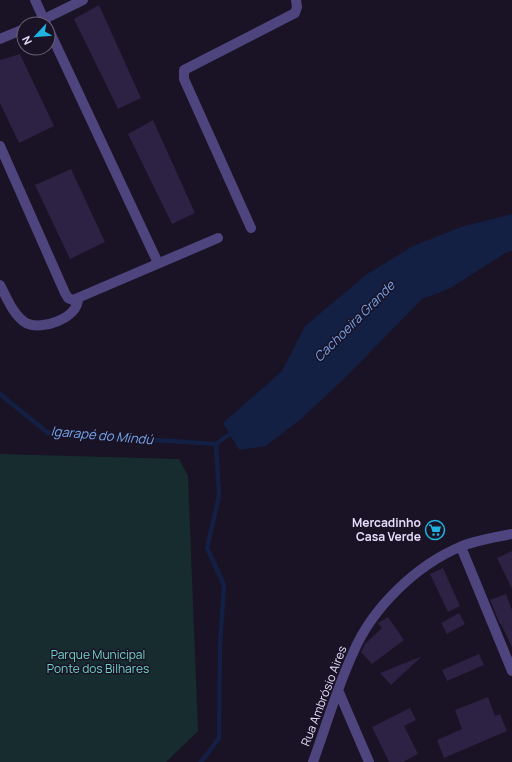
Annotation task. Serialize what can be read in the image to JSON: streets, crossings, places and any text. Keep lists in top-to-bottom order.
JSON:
{
  "streets": {
    "street": ["Rua Ambrósio Aires"]
  },
  "water": ["Cachoeira Grande", "Igarapé do Mindú"],
  "parks": ["Parque Municipal Ponte dos Bilhares"],
  "places": {
    "supermarket": ["Mercadinho Casa Verde"]
  },
  "north": "bottom left"
}
